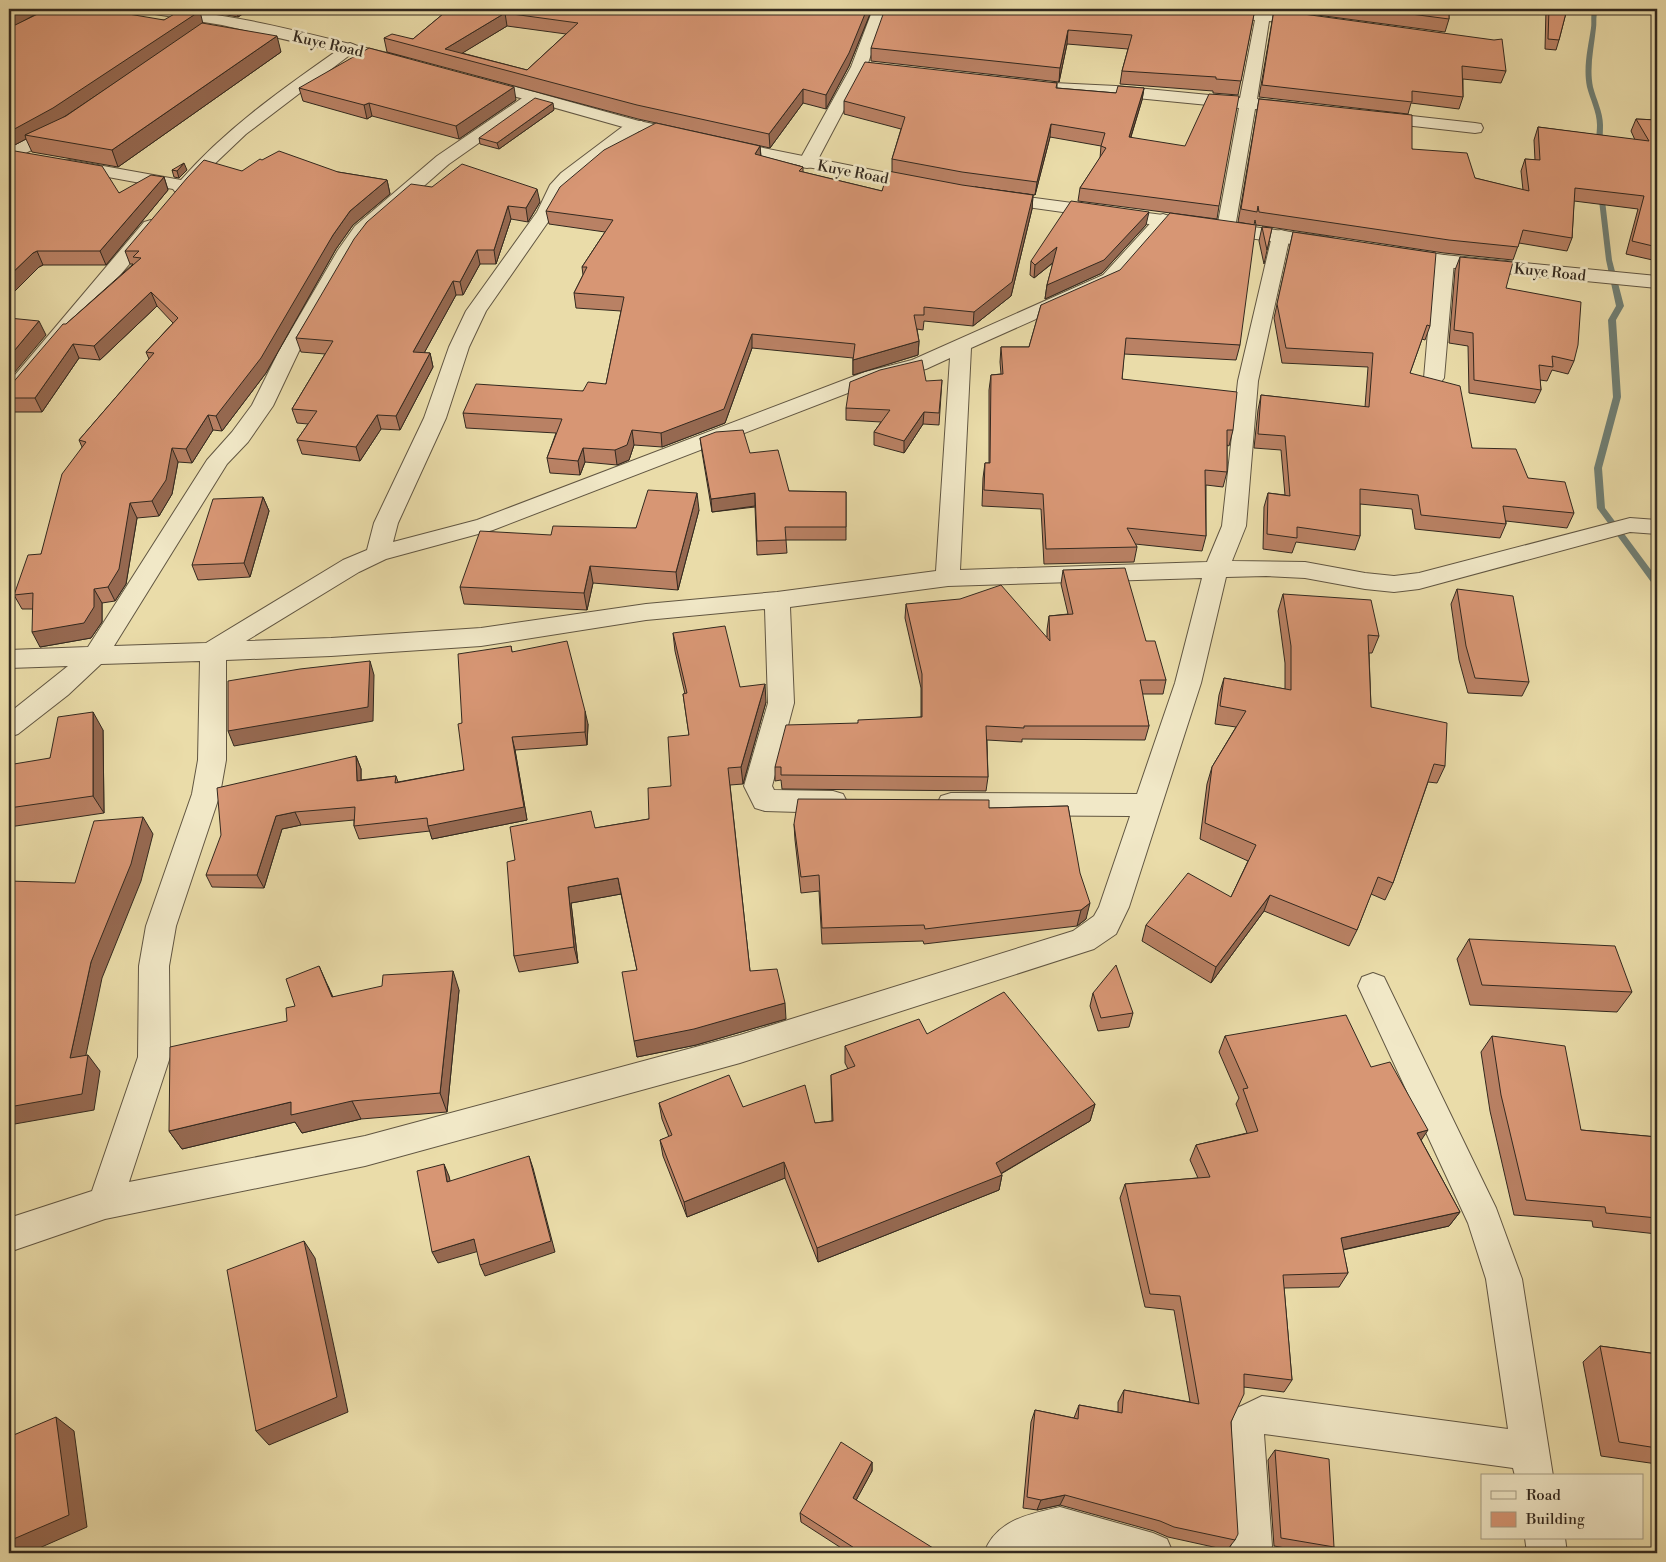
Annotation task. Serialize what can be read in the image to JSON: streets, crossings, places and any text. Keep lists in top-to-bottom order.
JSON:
{
  "streets": {
    "street": ["Kuye Road"]
  },
  "legend": ["Road", "Building"]
}
